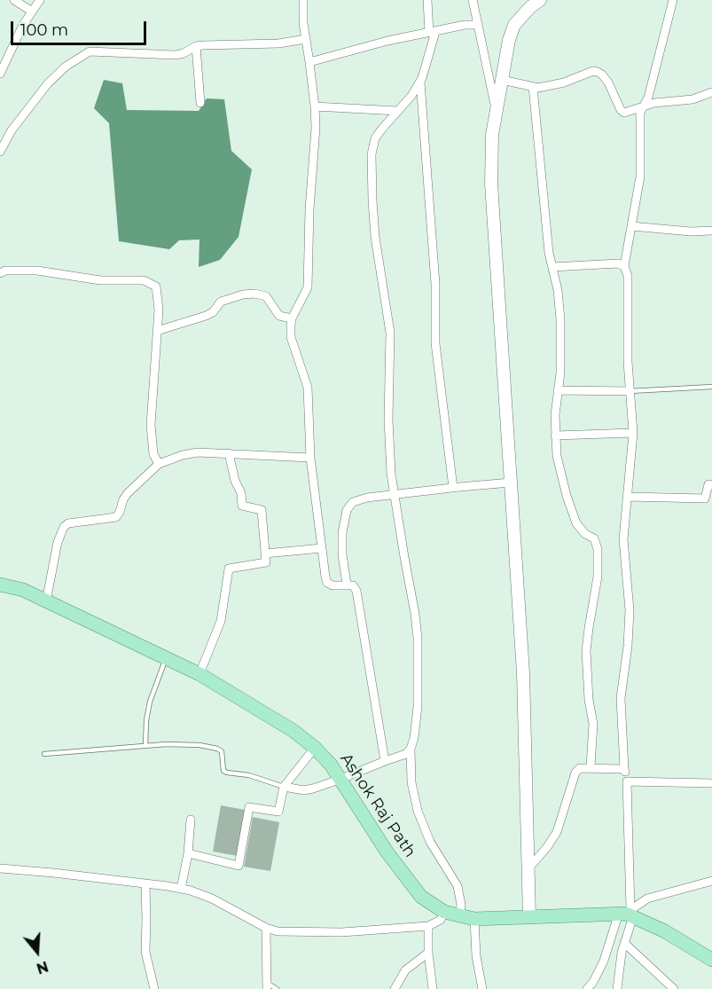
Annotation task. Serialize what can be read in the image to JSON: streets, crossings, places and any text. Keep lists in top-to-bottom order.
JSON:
{
  "streets": {
    "main road": ["Ashok Raj Path"]
  },
  "scale_bar": "100 m",
  "north": "bottom"
}
